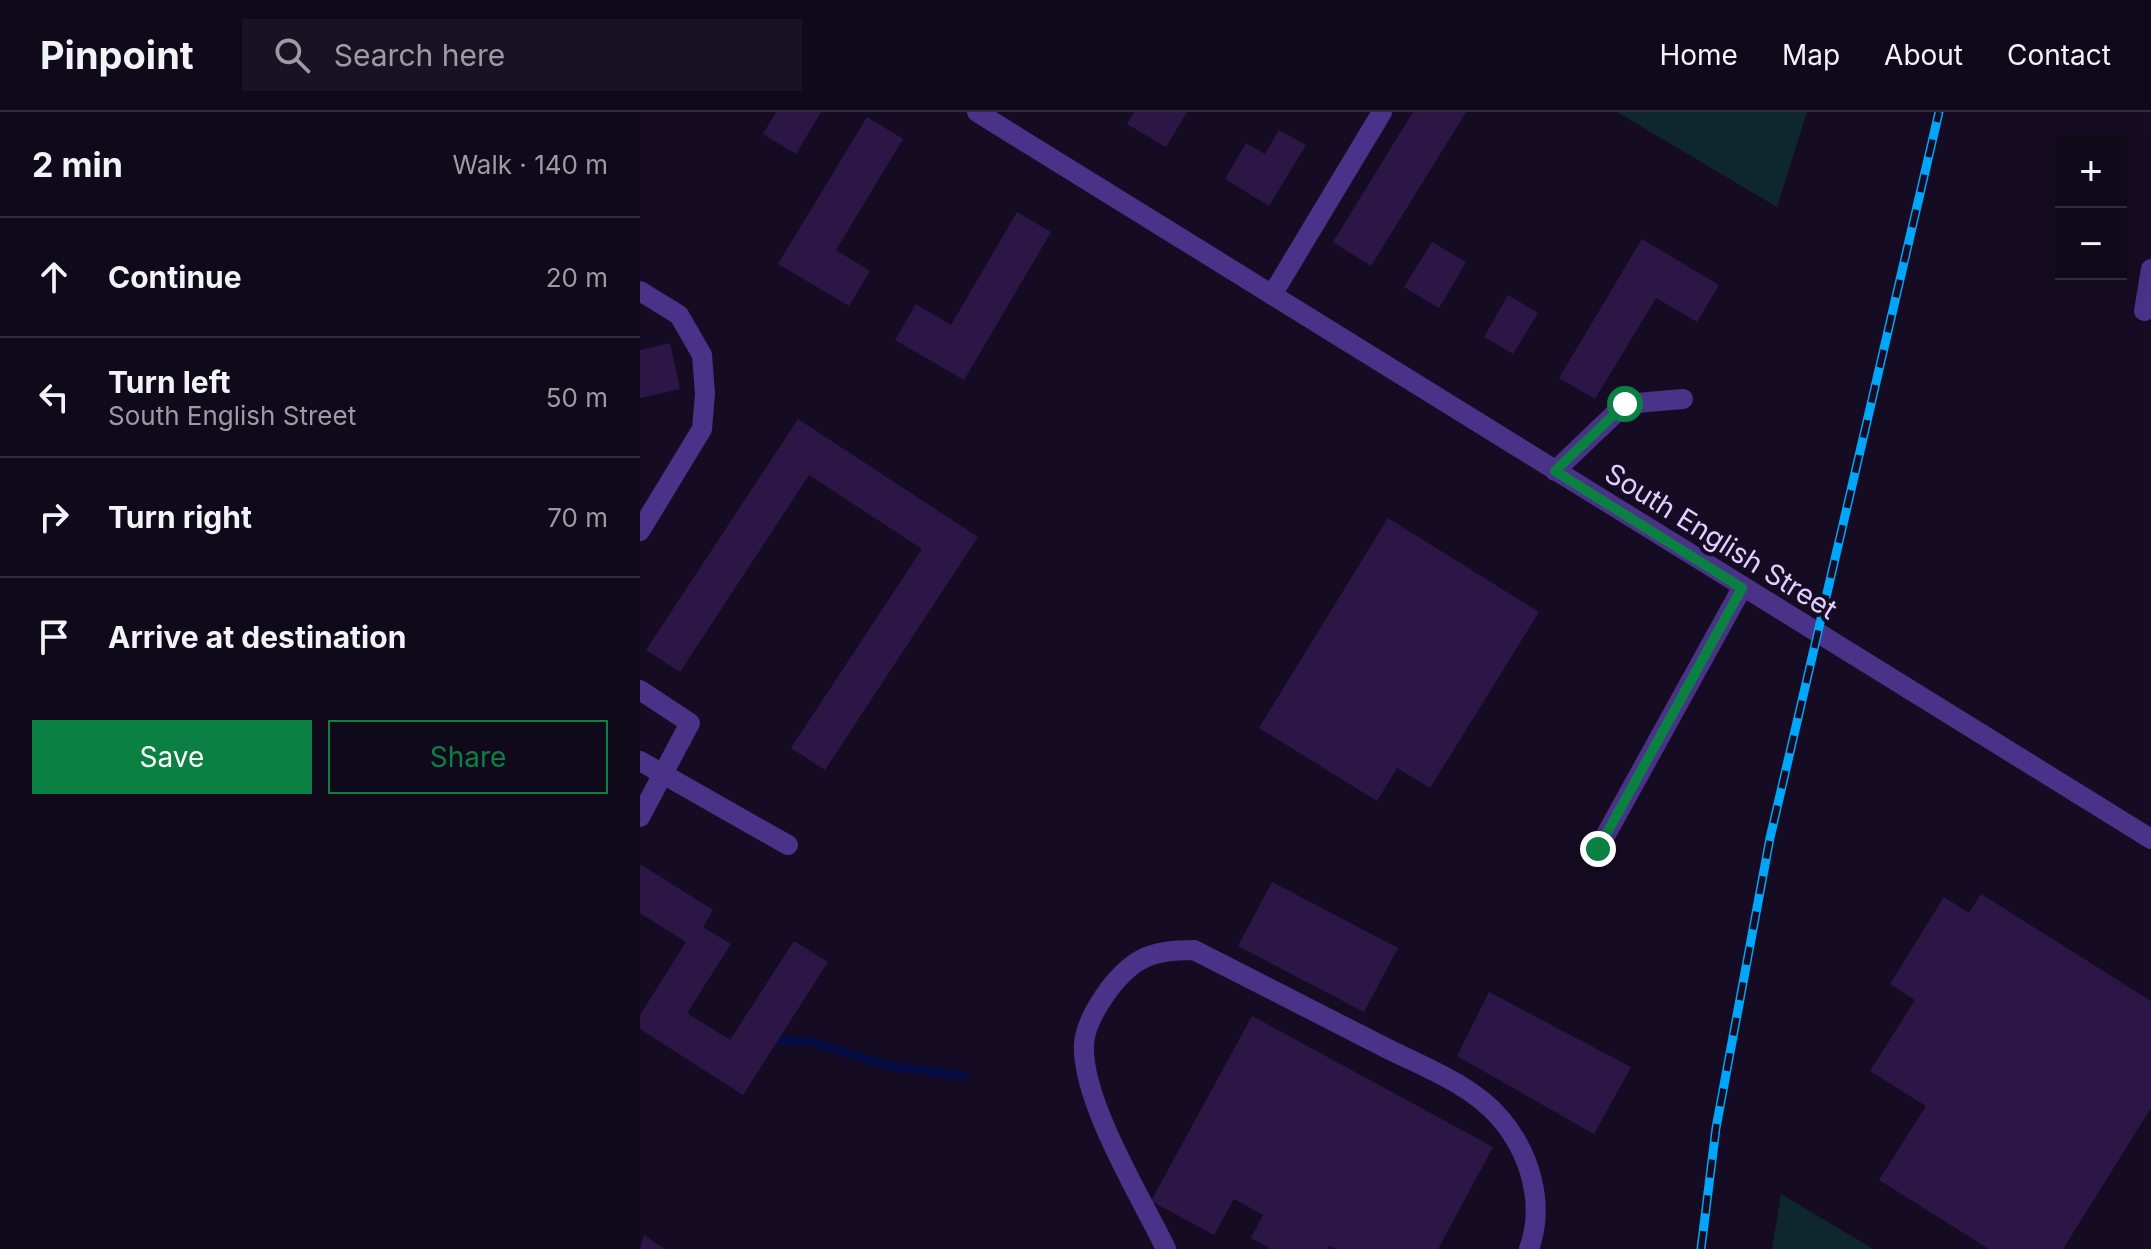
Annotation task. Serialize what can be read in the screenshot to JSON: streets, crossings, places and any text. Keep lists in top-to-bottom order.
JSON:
{
  "streets": {
    "street": ["South English Street"]
  },
  "page": {
    "header": "Pinpoint",
    "search": "Search here",
    "nav": [
      "Home",
      "Map",
      "About",
      "Contact"
    ],
    "heading": ["2 min", "Walk · 140 m"],
    "map_buttons": ["+", "−"],
    "list": [
      ["Continue", "20 m"],
      ["Turn left", "South English Street", "50 m"],
      ["Turn right", "70 m"],
      "Arrive at destination"
    ],
    "buttons": ["Save", "Share"]
  }
}
